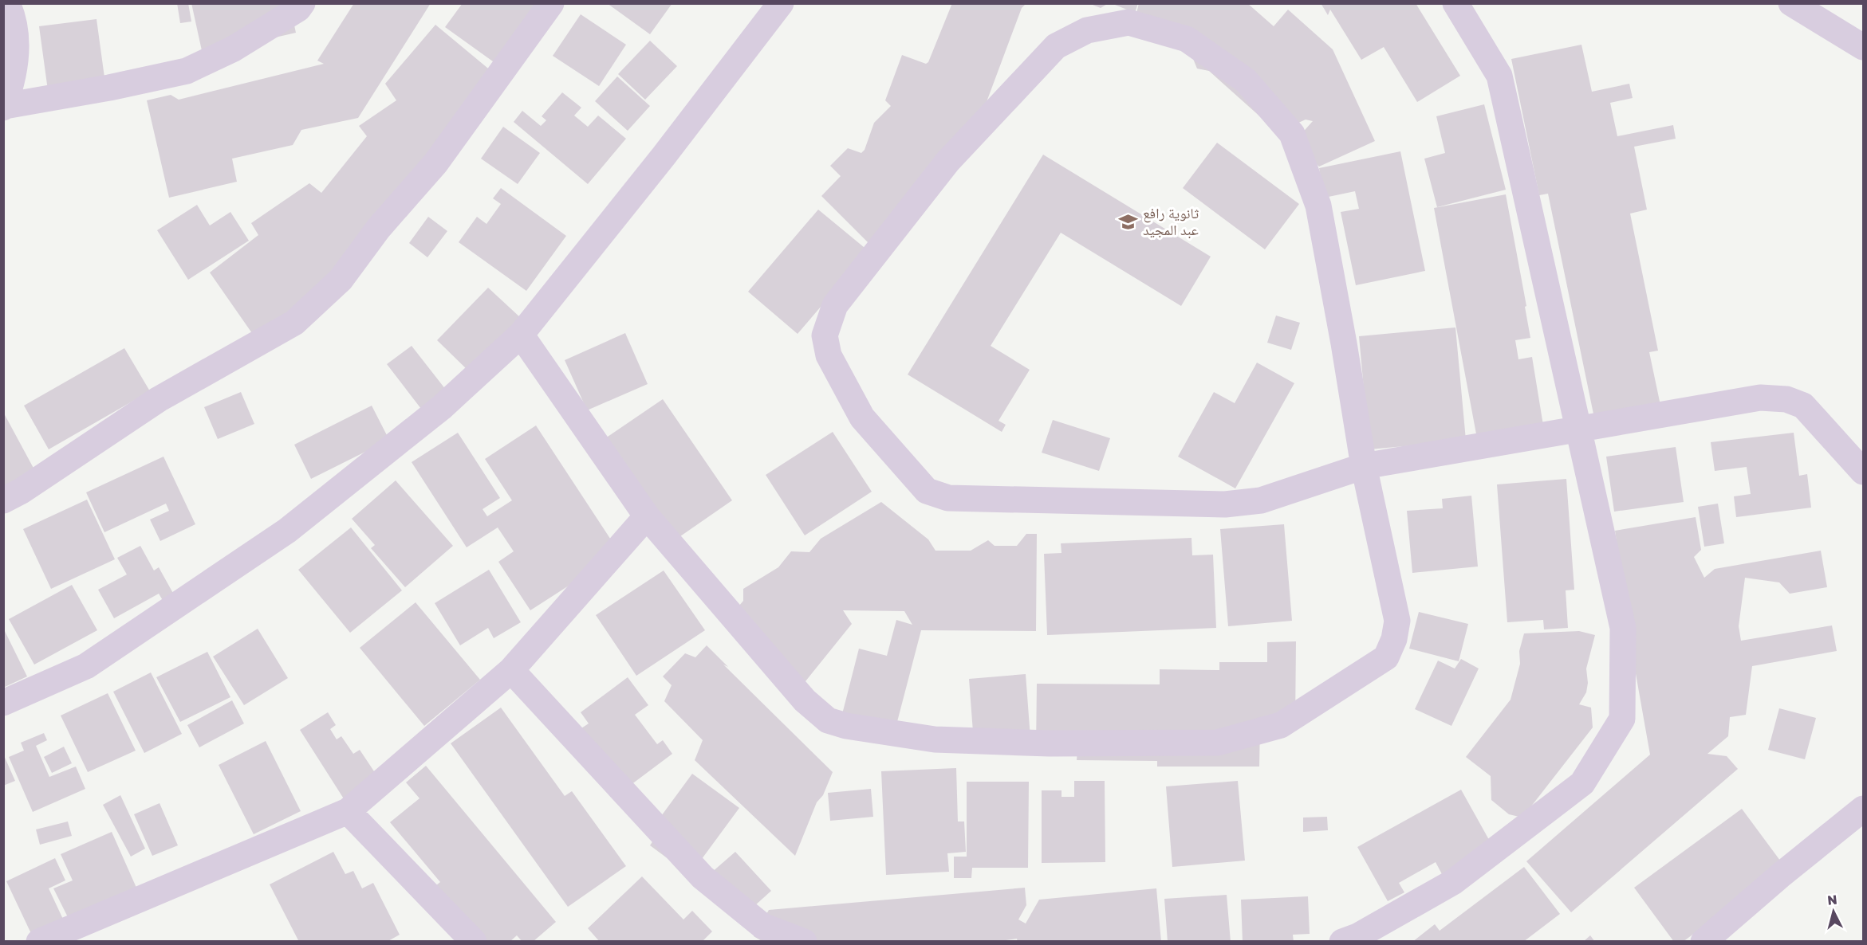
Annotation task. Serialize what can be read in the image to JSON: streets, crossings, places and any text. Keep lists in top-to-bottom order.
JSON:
{
  "places": {
    "school or university": ["ثانوية رافع عبد المجيد"]
  },
  "north": "top"
}
